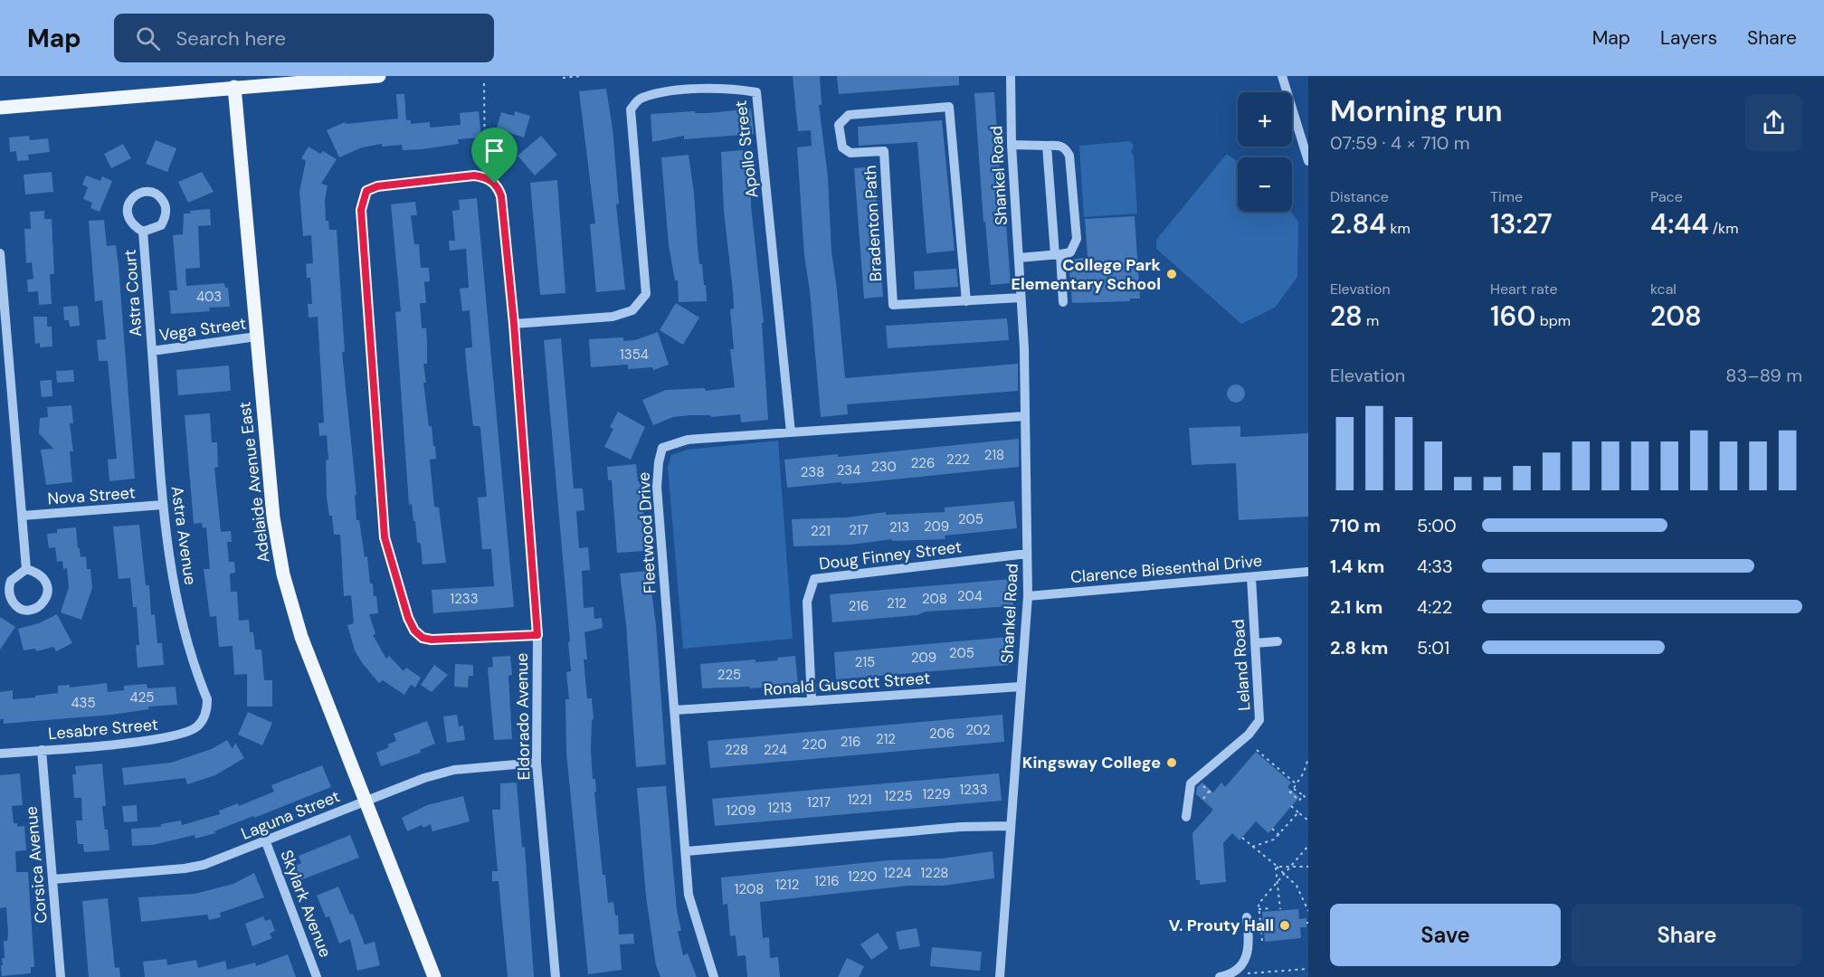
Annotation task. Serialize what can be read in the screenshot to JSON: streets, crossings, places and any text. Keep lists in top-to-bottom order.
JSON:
{
  "streets": {
    "main road": ["Adelaide Avenue East"],
    "street": [
      "Apollo Street",
      "Shankel Road",
      "Bradenton Path",
      "Astra Court",
      "Vega Street",
      "Nova Street",
      "Fleetwood Drive",
      "Astra Avenue",
      "Doug Finney Street",
      "Clarence Biesenthal Drive",
      "Leland Road",
      "Ronald Guscott Street",
      "Eldorado Avenue",
      "Lesabre Street",
      "Laguna Street",
      "Corsica Avenue",
      "Skylark Avenue"
    ]
  },
  "crossings": [
    ["Apollo Street", "Fleetwood Drive"],
    ["Apollo Street", "Eldorado Avenue"],
    ["Shankel Road", "Bradenton Path"],
    ["Shankel Road", "Fleetwood Drive"],
    ["Shankel Road", "Doug Finney Street"],
    ["Shankel Road", "Clarence Biesenthal Drive"],
    ["Shankel Road", "Ronald Guscott Street"],
    ["Astra Court", "Vega Street"],
    ["Astra Court", "Astra Avenue"],
    ["Vega Street", "Adelaide Avenue East"],
    ["Vega Street", "Astra Avenue"],
    ["Adelaide Avenue East", "Laguna Street"],
    ["Nova Street", "Astra Avenue"],
    ["Fleetwood Drive", "Ronald Guscott Street"],
    ["Astra Avenue", "Lesabre Street"],
    ["Doug Finney Street", "Ronald Guscott Street"],
    ["Clarence Biesenthal Drive", "Leland Road"],
    ["Eldorado Avenue", "Laguna Street"],
    ["Lesabre Street", "Corsica Avenue"],
    ["Laguna Street", "Corsica Avenue"],
    ["Laguna Street", "Skylark Avenue"]
  ],
  "places": ["College Park Elementary School", "Kingsway College", "V. Prouty Hall"],
  "house_numbers": [
    "403",
    "1354",
    "218",
    "222",
    "226",
    "230",
    "234",
    "238",
    "205",
    "209",
    "213",
    "217",
    "221",
    "204",
    "1233",
    "208",
    "212",
    "216",
    "205",
    "209",
    "215",
    "225",
    "425",
    "435",
    "202",
    "206",
    "212",
    "216",
    "220",
    "228",
    "224",
    "1233",
    "1229",
    "1225",
    "1221",
    "1217",
    "1213",
    "1209",
    "1224",
    "1228",
    "1220",
    "1216",
    "1212",
    "1208"
  ],
  "page": {
    "header": "Map",
    "search": "Search here",
    "nav": ["Map", "Layers", "Share"],
    "heading": ["Morning run", "07:59 · 4 × 710 m"],
    "map_buttons": ["+", "−"],
    "stats": [
      ["Distance", "2.84 km"],
      ["Time", "13:27"],
      ["Pace", "4:44 /km"],
      ["Elevation", "28 m"],
      ["Heart rate", "160 bpm"],
      ["kcal", "208"]
    ],
    "chart": ["Elevation", "83–89 m"],
    "list": [
      {
        "name": "710 m",
        "note": "5:00"
      },
      {
        "name": "1.4 km",
        "note": "4:33"
      },
      {
        "name": "2.1 km",
        "note": "4:22"
      },
      {
        "name": "2.8 km",
        "note": "5:01"
      }
    ],
    "buttons": ["Save", "Share"]
  }
}
